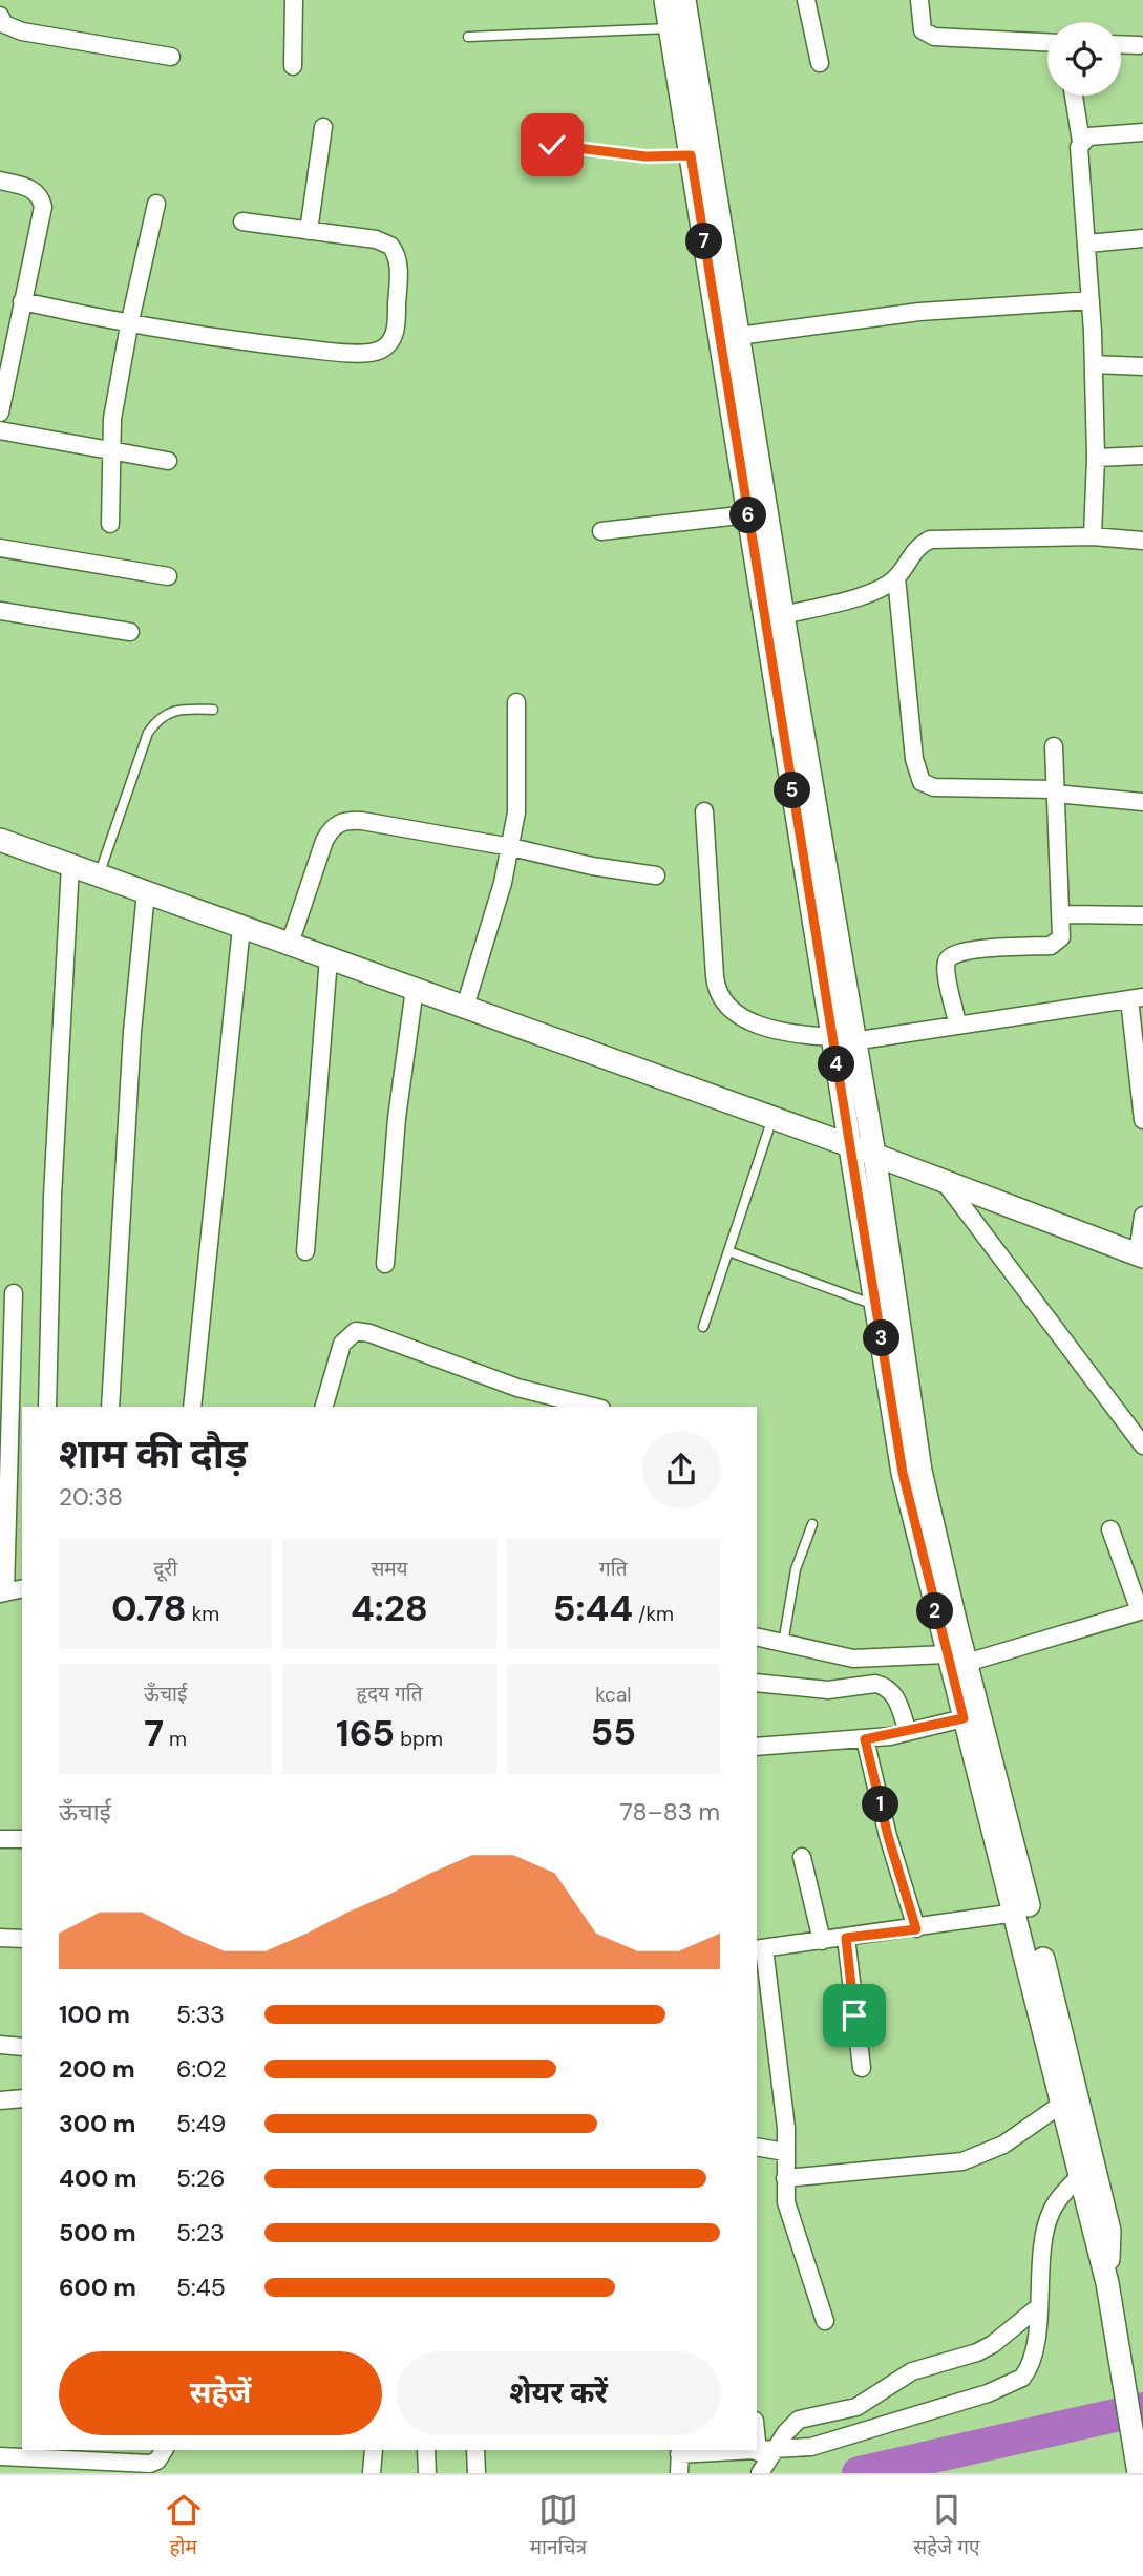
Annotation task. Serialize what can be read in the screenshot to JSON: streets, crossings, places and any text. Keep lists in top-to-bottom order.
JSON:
{
  "page": {
    "pins": [
      "7",
      "6",
      "5",
      "4",
      "3",
      "2",
      "1"
    ],
    "heading": ["शाम की दौड़", "20:38"],
    "stats": [
      ["दूरी", "0.78 km"],
      ["समय", "4:28"],
      ["गति", "5:44 /km"],
      ["ऊँचाई", "7 m"],
      ["हृदय गति", "165 bpm"],
      ["kcal", "55"]
    ],
    "chart": ["ऊँचाई", "78–83 m"],
    "list": [
      {
        "name": "100 m",
        "note": "5:33"
      },
      {
        "name": "200 m",
        "note": "6:02"
      },
      {
        "name": "300 m",
        "note": "5:49"
      },
      {
        "name": "400 m",
        "note": "5:26"
      },
      {
        "name": "500 m",
        "note": "5:23"
      },
      {
        "name": "600 m",
        "note": "5:45"
      }
    ],
    "buttons": ["सहेजें", "शेयर करें"],
    "tabs": ["होम", "मानचित्र", "सहेजे गए"]
  }
}
